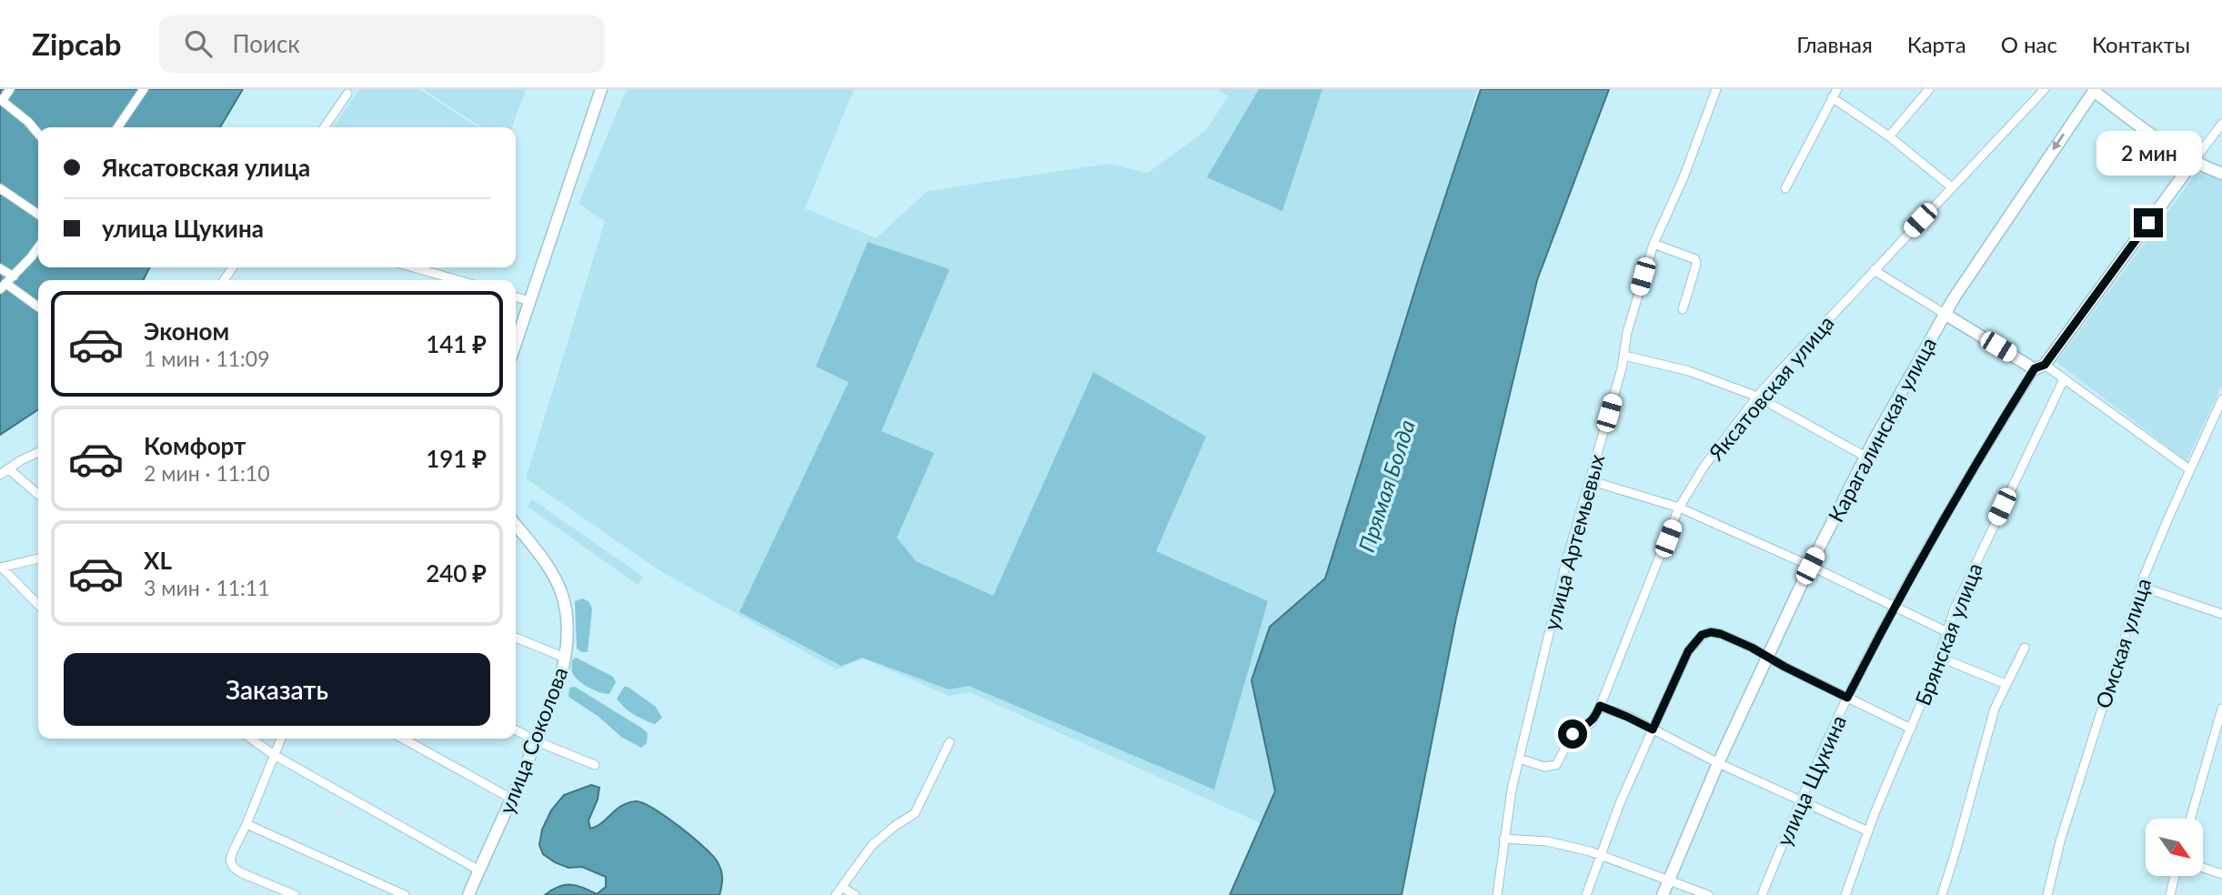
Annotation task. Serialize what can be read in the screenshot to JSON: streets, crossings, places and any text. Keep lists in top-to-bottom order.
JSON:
{
  "streets": {
    "street": [
      "Яксатовская улица",
      "Карагалинская улица",
      "улица Артемьевых",
      "Брянская улица",
      "Омская улица",
      "улица Соколова",
      "улица Щукина"
    ]
  },
  "crossings": [
    ["Яксатовская улица", "улица Артемьевых"]
  ],
  "water": ["Прямая Болда"],
  "north": "bottom right",
  "page": {
    "header": "Zipcab",
    "search": "Поиск",
    "nav": [
      "Главная",
      "Карта",
      "О нас",
      "Контакты"
    ],
    "banner": ["Яксатовская улица", "улица Щукина"],
    "bubble": "2 мин",
    "list": [
      {
        "name": "Эконом",
        "note": "1 мин · 11:09",
        "value": "141 ₽"
      },
      {
        "name": "Комфорт",
        "note": "2 мин · 11:10",
        "value": "191 ₽"
      },
      {
        "name": "XL",
        "note": "3 мин · 11:11",
        "value": "240 ₽"
      }
    ],
    "buttons": "Заказать"
  }
}
